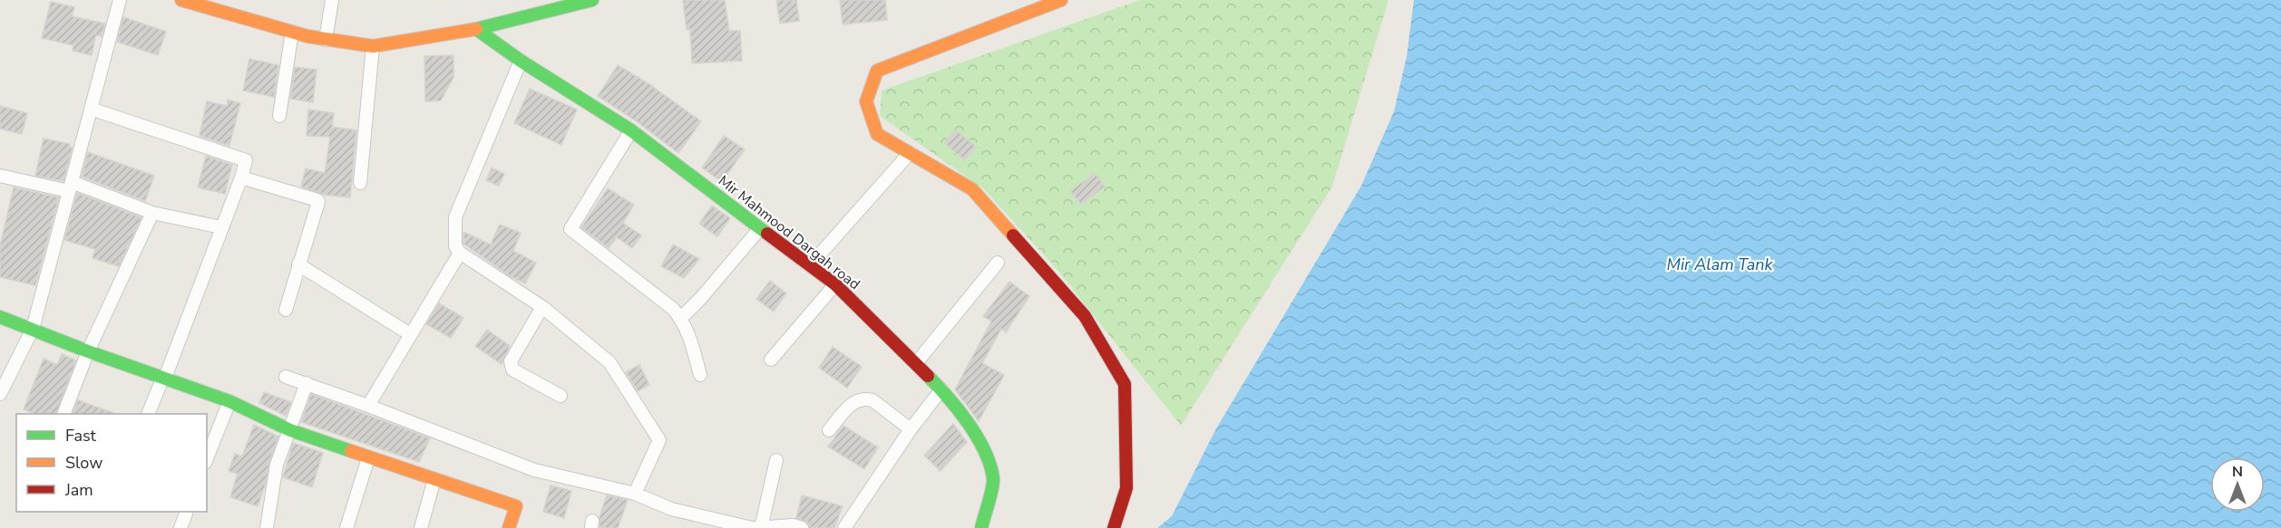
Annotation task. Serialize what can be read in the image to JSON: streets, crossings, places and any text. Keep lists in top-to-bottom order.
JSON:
{
  "streets": {
    "street": ["Mir Mahmood Dargah road"]
  },
  "water": ["Mir Alam Tank"],
  "legend": ["Fast", "Slow", "Jam"],
  "north": "top"
}
